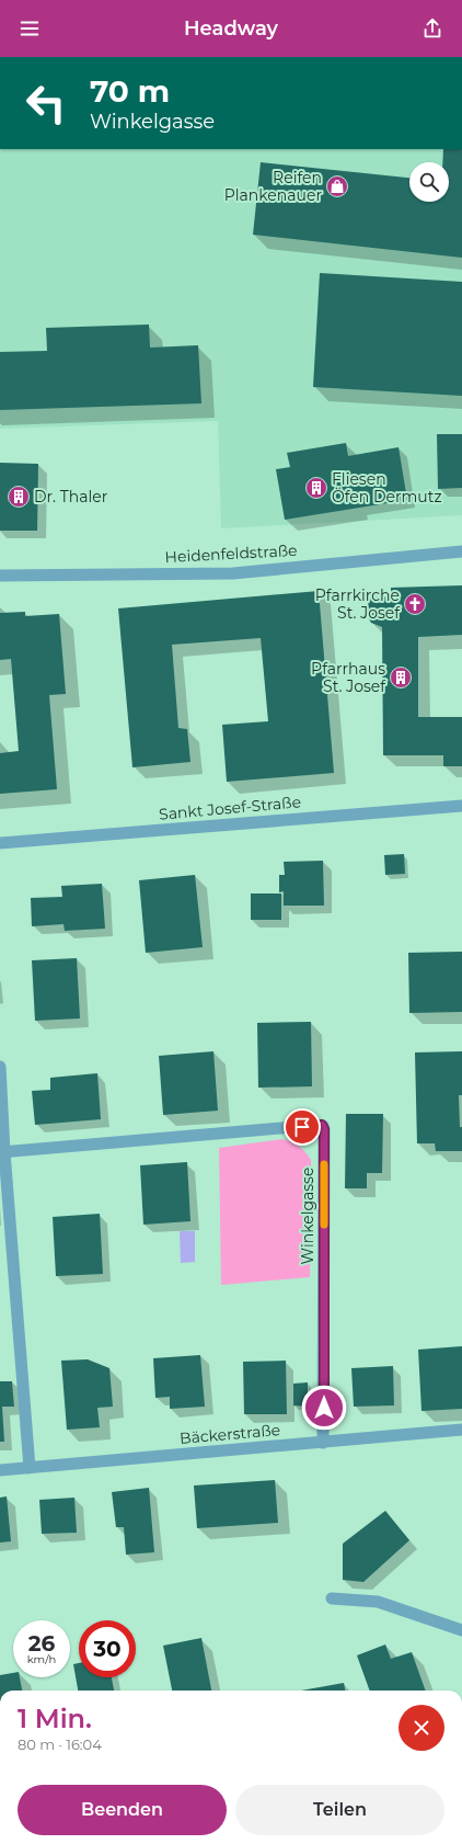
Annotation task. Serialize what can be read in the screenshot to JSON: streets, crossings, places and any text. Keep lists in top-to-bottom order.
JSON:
{
  "streets": {
    "street": [
      "Heidenfeldstraße",
      "Sankt Josef-Straße",
      "Winkelgasse",
      "Bäckerstraße"
    ]
  },
  "crossings": [
    ["Winkelgasse", "Bäckerstraße"]
  ],
  "places": {
    "shop": ["Reifen Plankenauer"],
    "building": ["Fliesen Öfen Dermutz", "Dr. Thaler", "Pfarrhaus St. Josef"],
    "church": ["Pfarrkirche St. Josef"]
  },
  "page": {
    "header": "Headway",
    "turn": ["70 m", "Winkelgasse"],
    "speed": "26 km/h",
    "limit": "30",
    "heading": ["1 Min.", "80 m · 16:04"],
    "buttons": ["Beenden", "Teilen"]
  }
}
